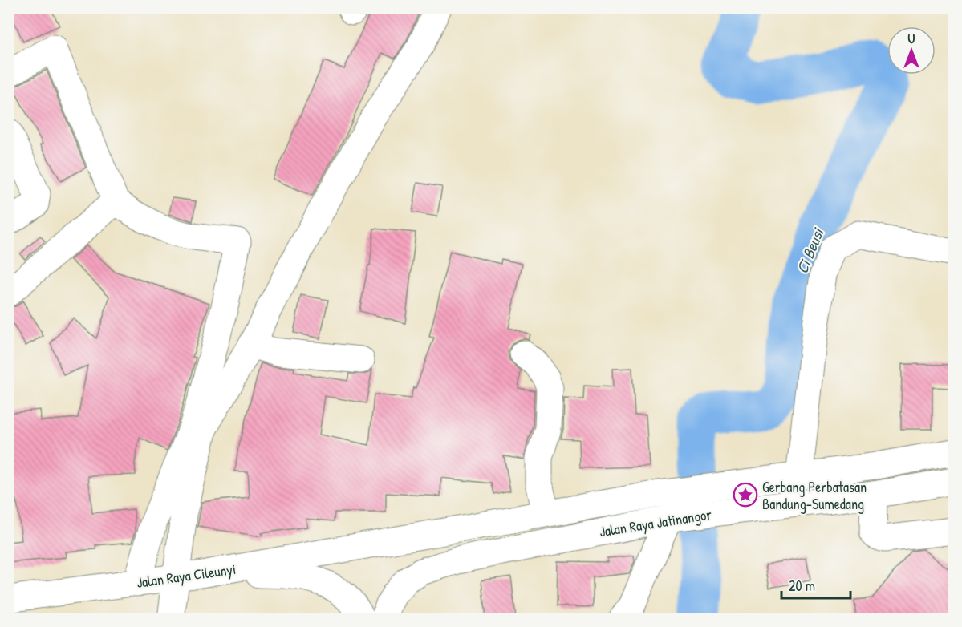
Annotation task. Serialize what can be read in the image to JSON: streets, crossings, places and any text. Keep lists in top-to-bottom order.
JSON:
{
  "streets": {
    "main road": ["Jalan Raya Jatinangor", "Jalan Raya Cileunyi"]
  },
  "crossings": [
    ["Jalan Raya Jatinangor", "Jalan Raya Cileunyi"]
  ],
  "water": ["Ci Beusi"],
  "places": {
    "place": ["Gerbang Perbatasan Bandung-Sumedang"]
  },
  "scale_bar": "20 m",
  "north": "top"
}
